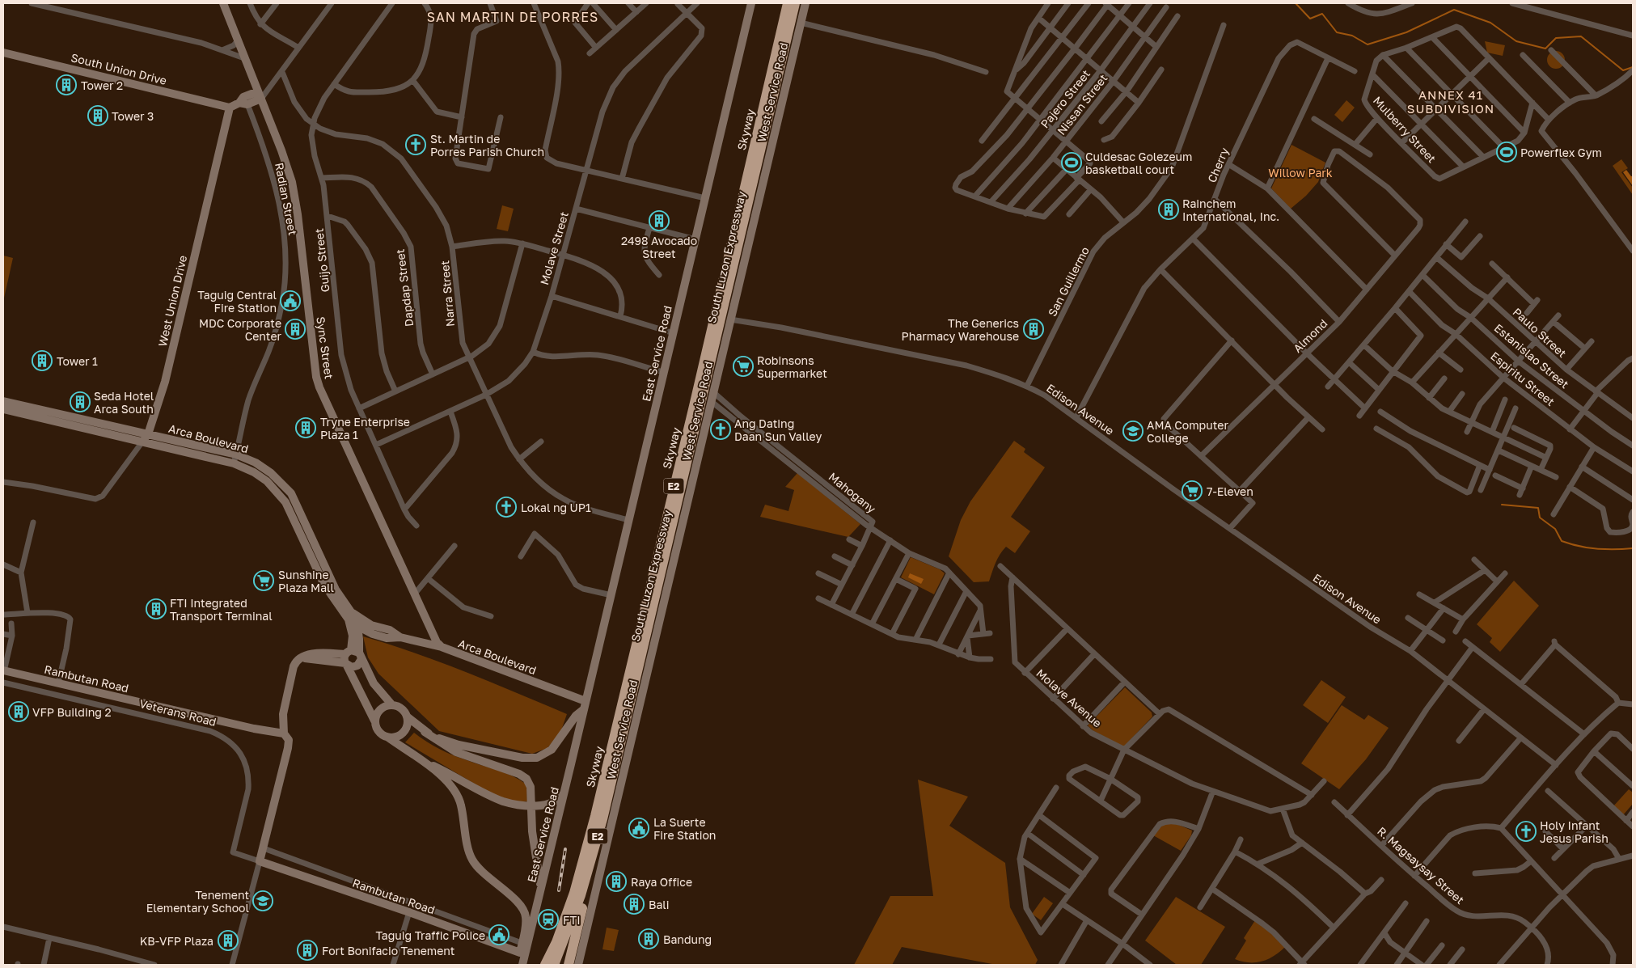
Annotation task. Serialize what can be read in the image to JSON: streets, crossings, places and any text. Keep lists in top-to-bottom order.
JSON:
{
  "streets": {
    "highway": ["Skyway", "South Luzon Expressway", "E2"],
    "main road": [
      "South Union Drive",
      "West Service Road",
      "West Union Drive",
      "Sync Street",
      "East Service Road",
      "Arca Boulevard",
      "Rambutan Road"
    ],
    "street": [
      "Pajero Street",
      "Nissan Street",
      "Mulberry Street",
      "Cherry",
      "Radian Street",
      "Molave Street",
      "Guijo Street",
      "San Guillermo",
      "Dapdap Street",
      "Narra Street",
      "Paulo Street",
      "Almond",
      "Estanislao Street",
      "Espiritu Street",
      "Edison Avenue",
      "Mahogany",
      "Molave Avenue",
      "Veterans Road",
      "R. Magsaysay Street"
    ]
  },
  "crossings": [
    ["South Union Drive", "West Union Drive"],
    ["West Service Road", "Edison Avenue"],
    ["West Service Road", "Mahogany"],
    ["Skyway", "South Luzon Expressway"],
    ["Cherry", "Edison Avenue"],
    ["Radian Street", "Arca Boulevard"],
    ["Molave Street", "Guijo Street"],
    ["Molave Street", "Narra Street"],
    ["Guijo Street", "Dapdap Street"],
    ["Guijo Street", "Narra Street"],
    ["San Guillermo", "Edison Avenue"],
    ["Narra Street", "East Service Road"],
    ["West Union Drive", "Arca Boulevard"],
    ["Sync Street", "Arca Boulevard"],
    ["East Service Road", "Arca Boulevard"],
    ["Rambutan Road", "Veterans Road"]
  ],
  "districts": ["SAN MARTIN DE PORRES", "ANNEX 41 SUBDIVISION"],
  "parks": ["Willow Park"],
  "places": {
    "building": [
      "Tower 2",
      "Tower 3",
      "Rainchem International, Inc.",
      "2498 Avocado Street",
      "MDC Corporate Center",
      "The Generics Pharmacy Warehouse",
      "Tower 1",
      "Seda Hotel Arca South",
      "Tryne Enterprise Plaza 1",
      "FTI Integrated Transport Terminal",
      "VFP Building 2",
      "Raya Office",
      "Bali",
      "Bandung",
      "KB-VFP Plaza",
      "Fort Bonifacio Tenement"
    ],
    "church": [
      "St. Martin de Porres Parish Church",
      "Ang Dating Daan Sun Valley",
      "Lokal ng UP1",
      "Holy Infant Jesus Parish"
    ],
    "sports": ["Powerflex Gym", "Culdesac Golezeum basketball court"],
    "public building": ["Taguig Central Fire Station", "La Suerte Fire Station", "Taguig Traffic Police"],
    "supermarket": ["Robinsons Supermarket", "7-Eleven", "Sunshine Plaza Mall"],
    "school or university": ["AMA Computer College", "Tenement Elementary School"],
    "station": ["FTI"]
  }
}
